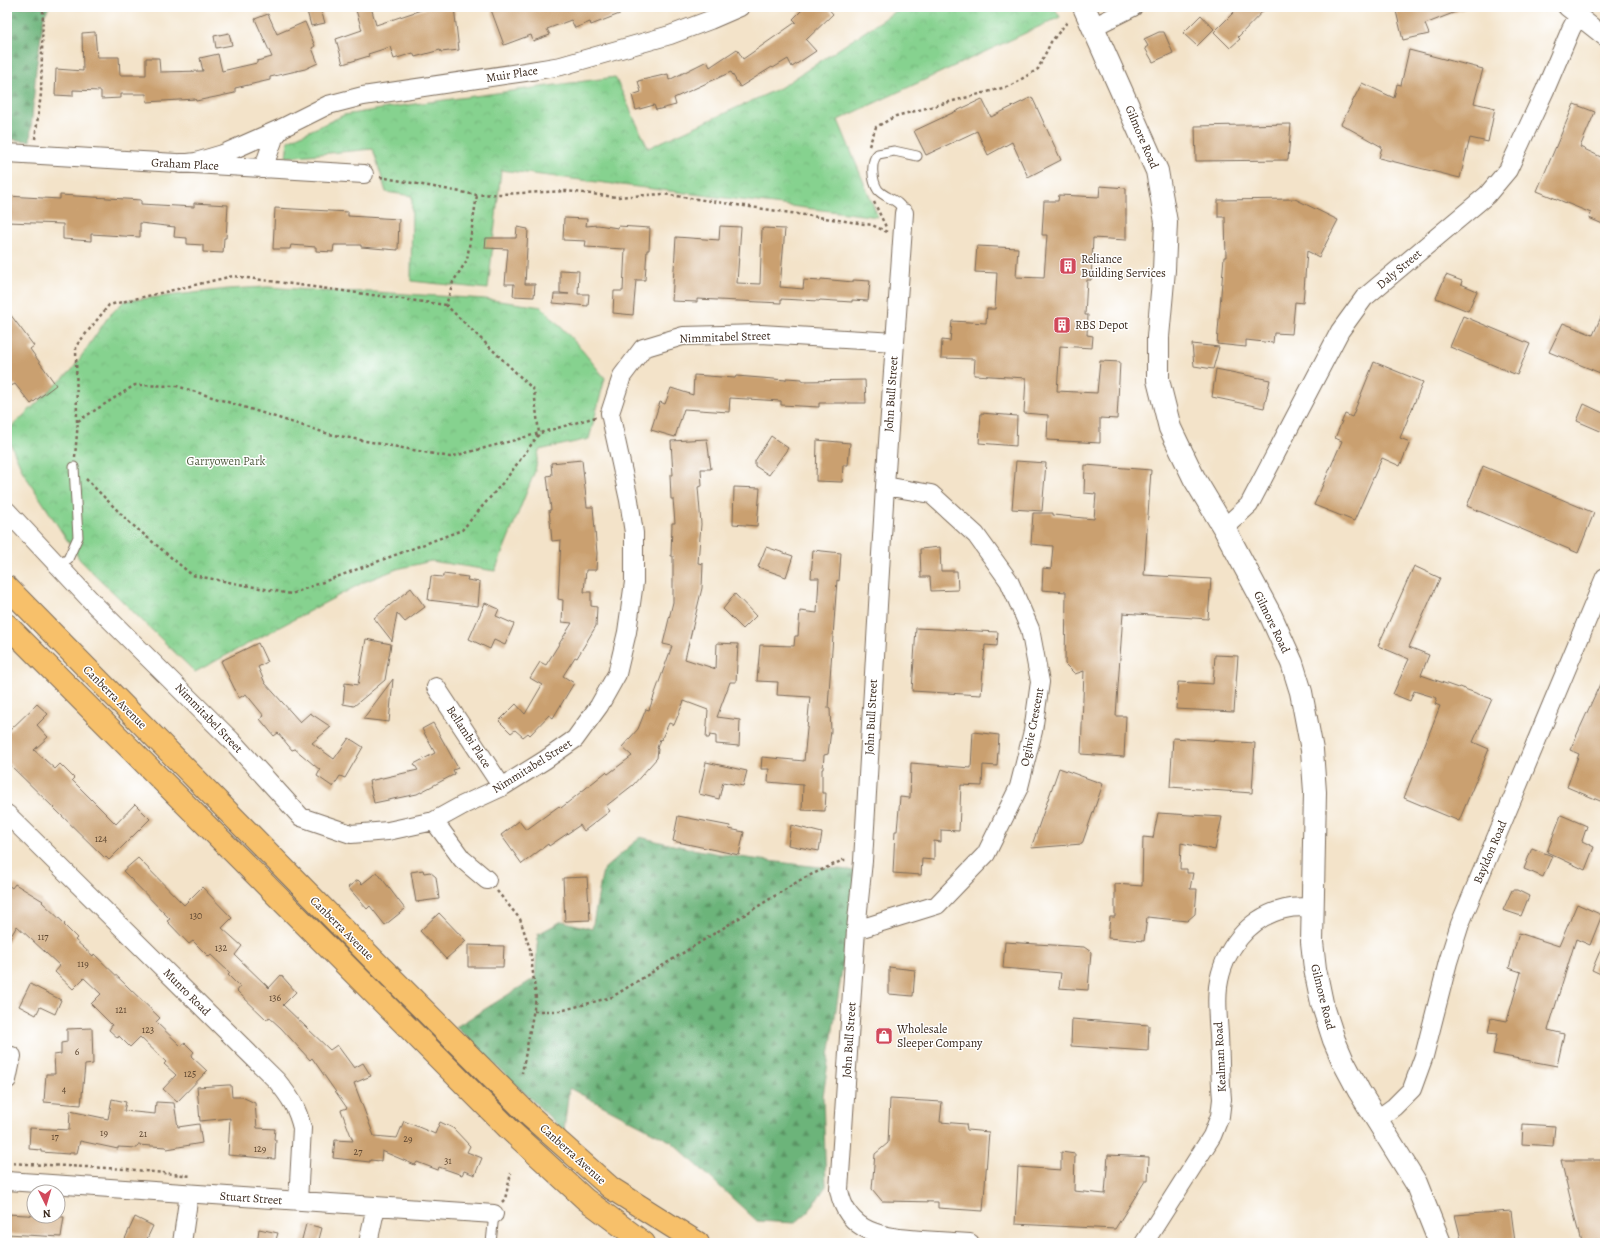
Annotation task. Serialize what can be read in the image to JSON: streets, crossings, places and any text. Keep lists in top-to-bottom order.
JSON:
{
  "streets": {
    "highway": ["Canberra Avenue"],
    "street": [
      "Muir Place",
      "Gilmore Road",
      "Graham Place",
      "Daly Street",
      "Nimmitabel Street",
      "John Bull Street",
      "Ogilvie Crescent",
      "Bellambi Place",
      "Bayldon Road",
      "Munro Road",
      "Kealman Road",
      "Stuart Street"
    ]
  },
  "crossings": [
    ["Muir Place", "Graham Place"],
    ["Gilmore Road", "Daly Street"],
    ["Gilmore Road", "Bayldon Road"],
    ["Gilmore Road", "Kealman Road"],
    ["Nimmitabel Street", "John Bull Street"],
    ["Nimmitabel Street", "Bellambi Place"],
    ["John Bull Street", "Ogilvie Crescent"],
    ["Munro Road", "Stuart Street"]
  ],
  "parks": ["Garryowen Park"],
  "places": {
    "building": ["Reliance Building Services", "RBS Depot"],
    "shop": ["Wholesale Sleeper Company"]
  },
  "house_numbers": [
    "124",
    "130",
    "117",
    "132",
    "119",
    "136",
    "121",
    "123",
    "6",
    "125",
    "4",
    "19",
    "21",
    "17",
    "29",
    "129",
    "27",
    "31"
  ],
  "north": "bottom"
}
